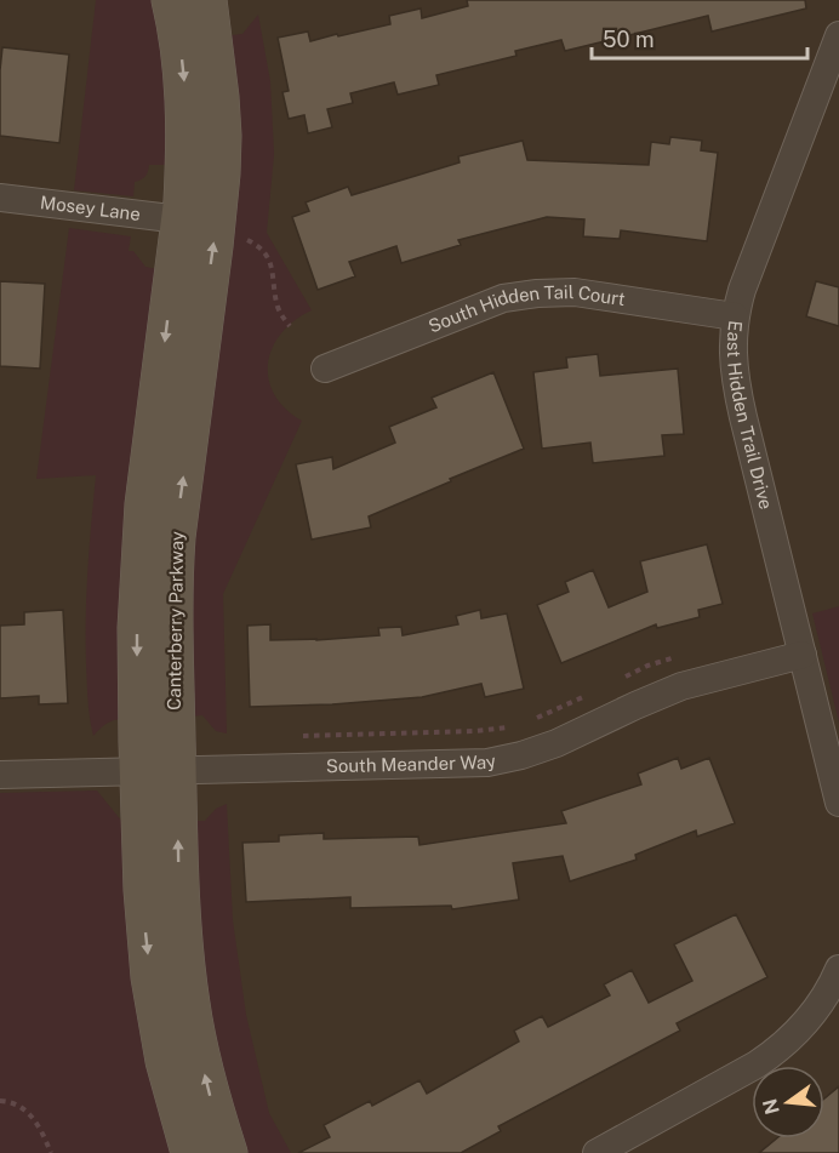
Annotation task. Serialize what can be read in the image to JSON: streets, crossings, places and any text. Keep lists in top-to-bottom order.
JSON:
{
  "streets": {
    "street": [
      "Mosey Lane",
      "South Hidden Tail Court",
      "East Hidden Trail Drive",
      "Canterberry Parkway",
      "South Meander Way"
    ]
  },
  "crossings": [
    ["Mosey Lane", "Canterberry Parkway"],
    ["South Hidden Tail Court", "East Hidden Trail Drive"],
    ["East Hidden Trail Drive", "South Meander Way"],
    ["Canterberry Parkway", "South Meander Way"]
  ],
  "scale_bar": "50 m",
  "north": "left"
}
